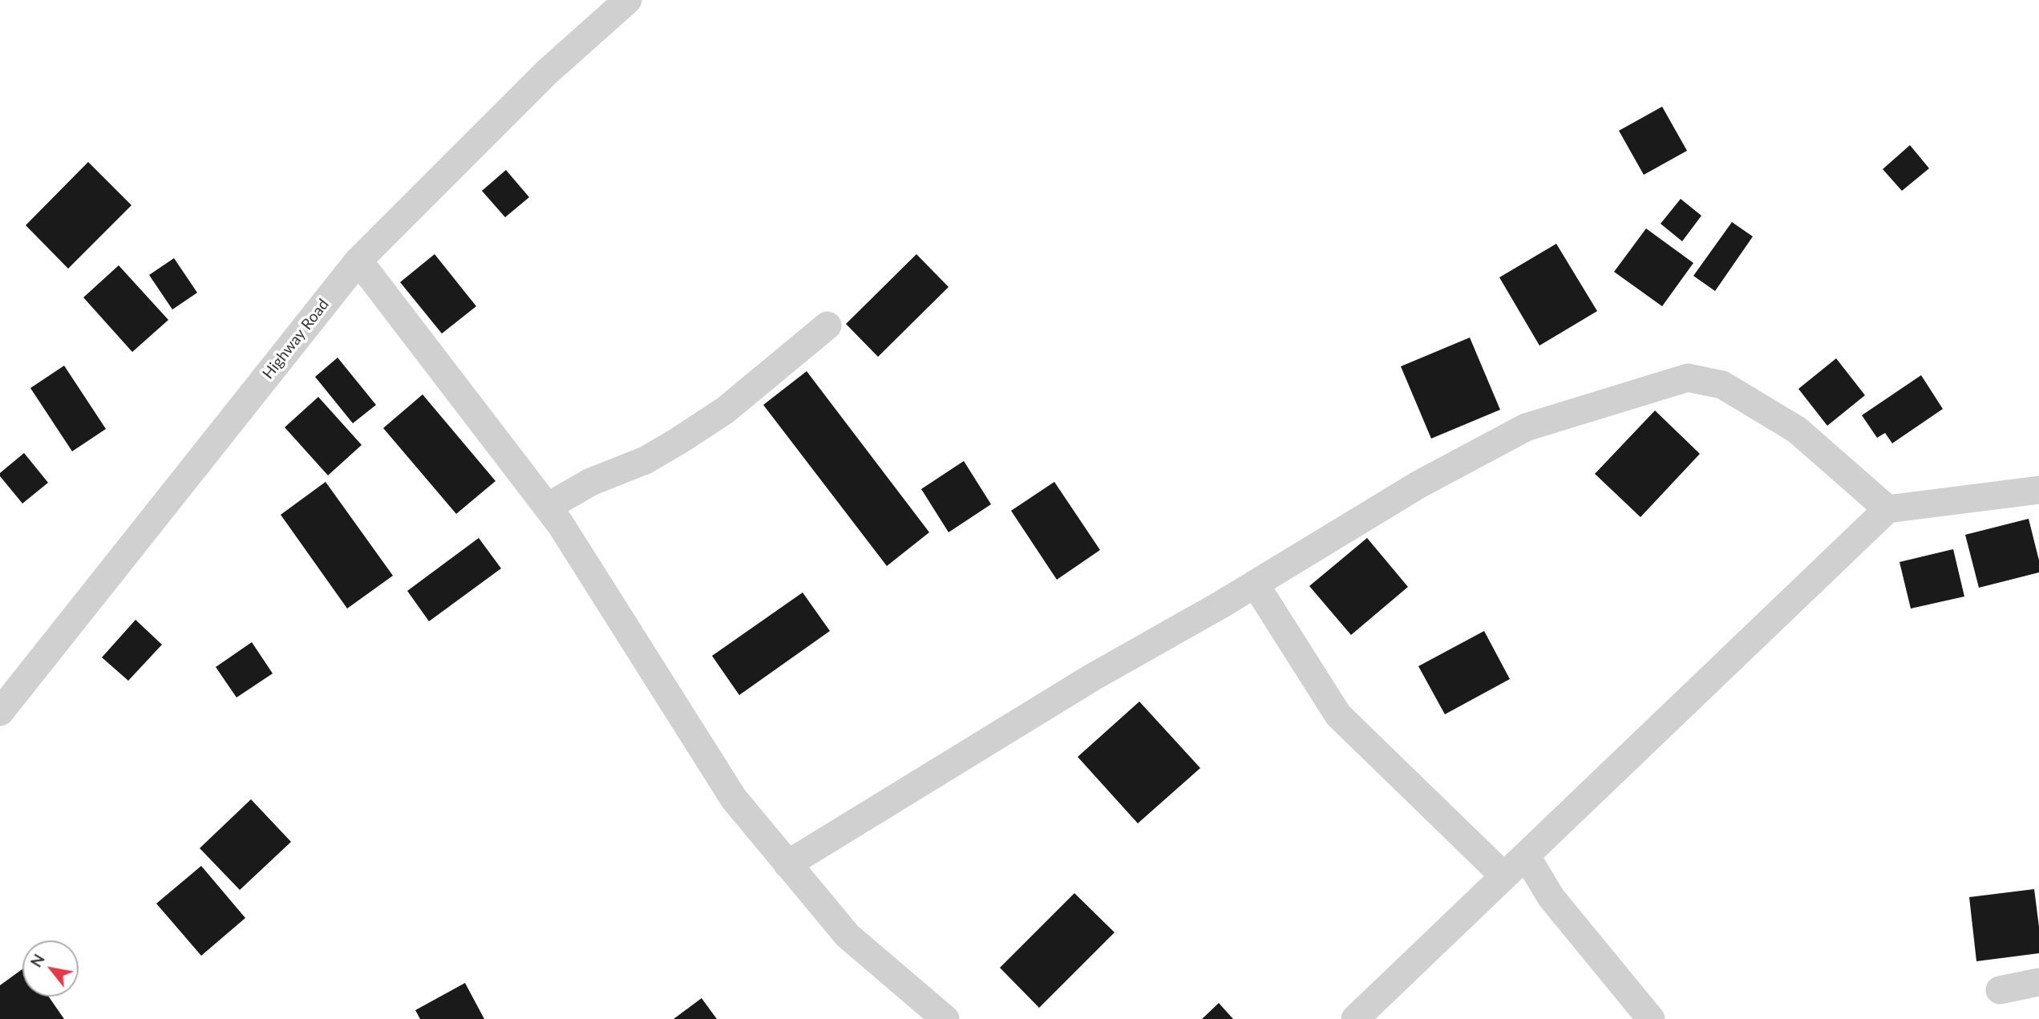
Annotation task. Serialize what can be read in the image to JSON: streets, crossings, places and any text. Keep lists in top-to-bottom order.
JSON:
{
  "streets": {
    "street": ["Highway Road"]
  },
  "north": "top left"
}
